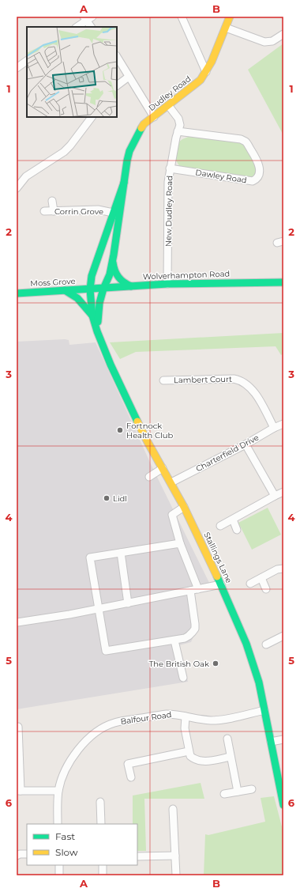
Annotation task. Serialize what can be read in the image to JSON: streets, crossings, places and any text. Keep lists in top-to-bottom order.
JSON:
{
  "streets": {
    "main road": [
      "Dudley Road",
      "Wolverhampton Road",
      "Moss Grove",
      "Stallings Lane"
    ],
    "street": [
      "Dawley Road",
      "Corrin Grove",
      "New Dudley Road",
      "Lambert Court",
      "Charterfield Drive",
      "Balfour Road"
    ]
  },
  "crossings": [
    ["Dudley Road", "Corrin Grove"],
    ["Dudley Road", "New Dudley Road"],
    ["Dudley Road", "Wolverhampton Road"],
    ["Dudley Road", "Moss Grove"],
    ["Dudley Road", "Stallings Lane"],
    ["Dawley Road", "New Dudley Road"],
    ["New Dudley Road", "Wolverhampton Road"],
    ["Wolverhampton Road", "Moss Grove"],
    ["Wolverhampton Road", "Stallings Lane"],
    ["Moss Grove", "Stallings Lane"],
    ["Lambert Court", "Charterfield Drive"],
    ["Charterfield Drive", "Stallings Lane"],
    ["Stallings Lane", "Balfour Road"]
  ],
  "places": ["Fortnock Health Club", "Lidl", "The British Oak"],
  "legend": ["Fast", "Slow"],
  "grid": {
    "columns": ["A", "B"],
    "rows": [
      "1",
      "2",
      "3",
      "4",
      "5",
      "6"
    ]
  }
}
